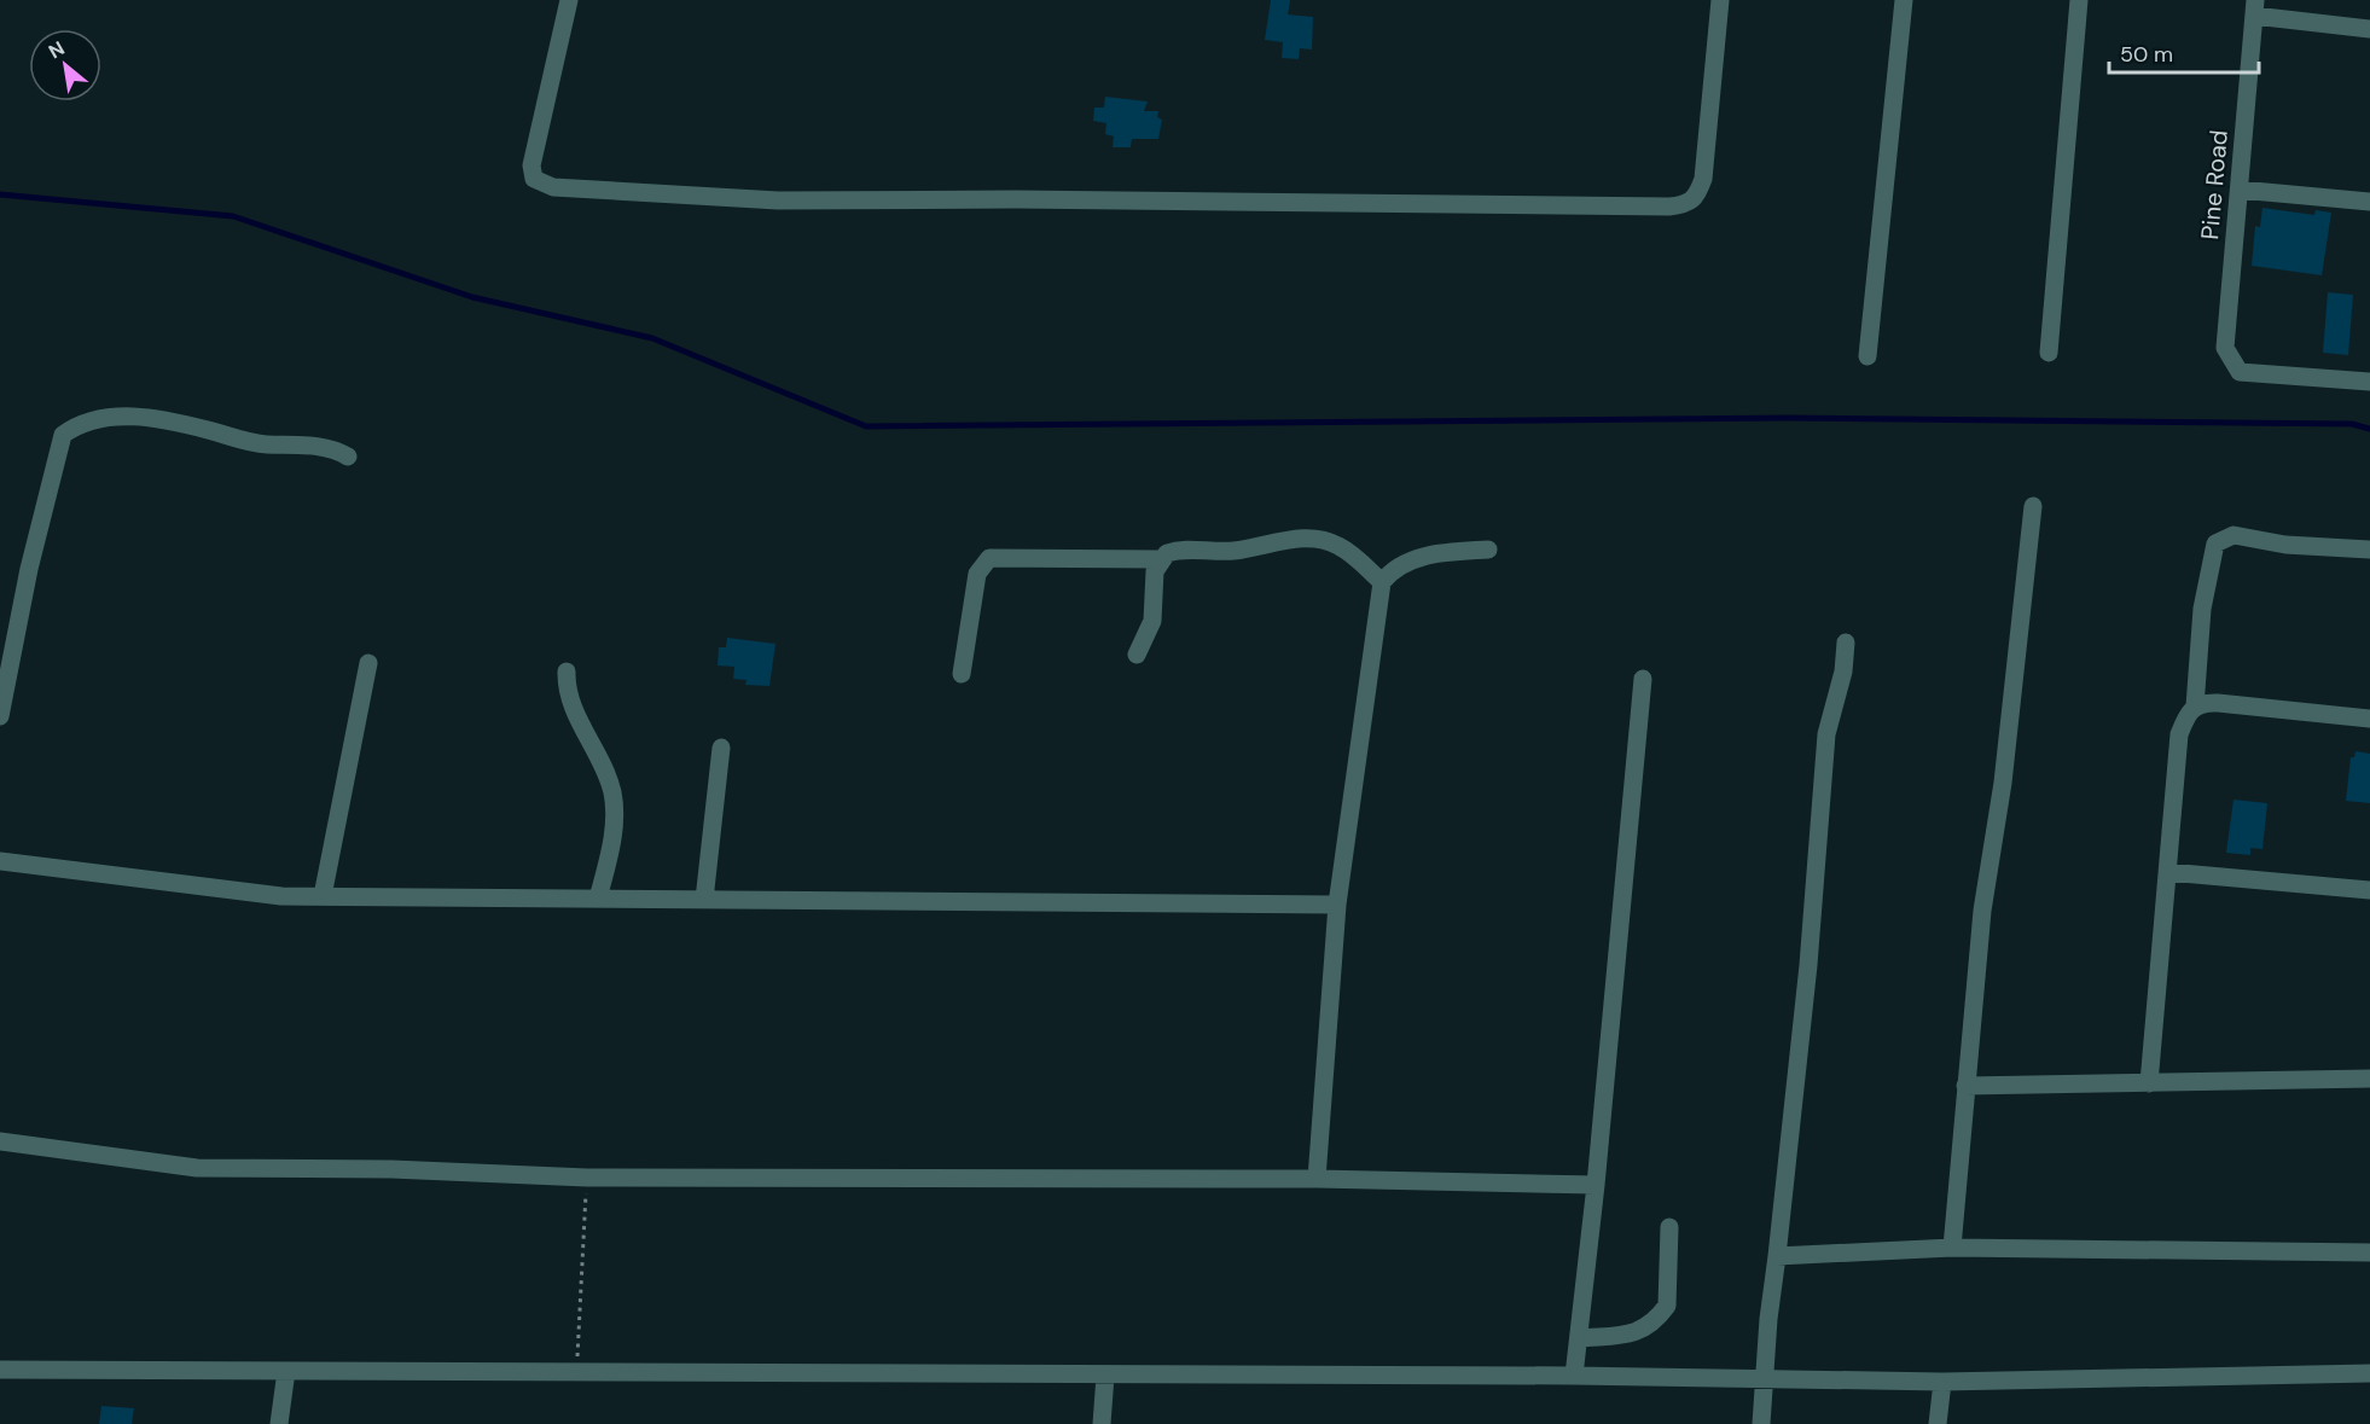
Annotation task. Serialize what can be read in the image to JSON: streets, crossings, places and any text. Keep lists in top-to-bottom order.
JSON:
{
  "streets": {
    "street": ["Pine Road"]
  },
  "scale_bar": "50 m",
  "north": "top left"
}
